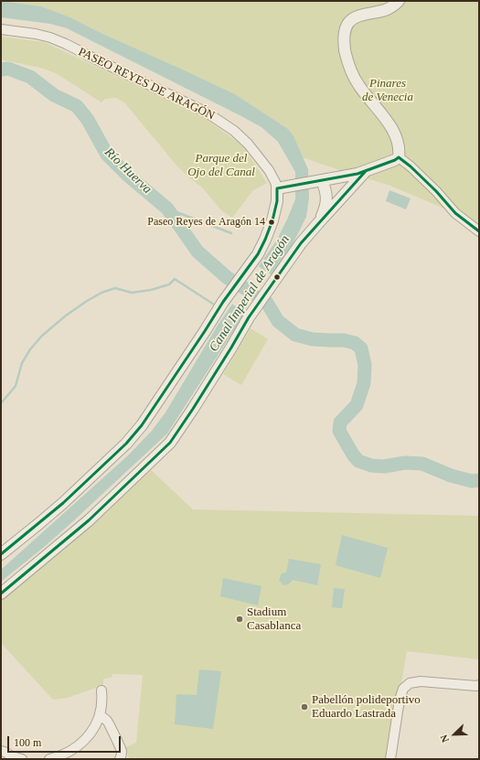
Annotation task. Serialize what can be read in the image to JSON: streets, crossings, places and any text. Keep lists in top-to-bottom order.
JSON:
{
  "streets": {
    "street": ["PASEO REYES DE ARAGÓN"]
  },
  "water": ["Río Huerva", "Canal Imperial de Aragón"],
  "parks": ["Pinares de Venecia", "Parque del Ojo del Canal"],
  "places": ["Paseo Reyes de Aragón 14", "Stadium Casablanca", "Pabellón polideportivo Eduardo Lastrada"],
  "scale_bar": "100 m",
  "north": "bottom left"
}
